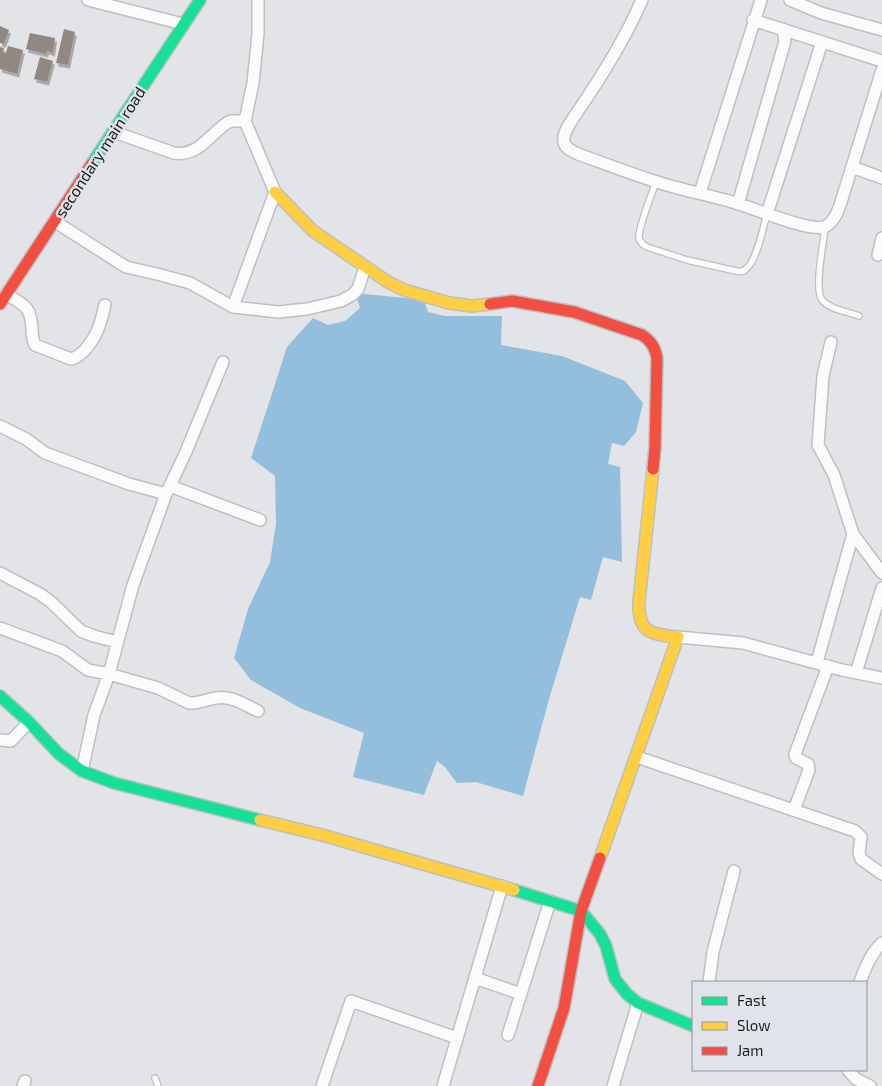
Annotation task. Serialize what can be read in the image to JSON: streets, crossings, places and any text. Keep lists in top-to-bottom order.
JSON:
{
  "streets": {
    "street": ["secondary main road"]
  },
  "legend": ["Fast", "Slow", "Jam"]
}
